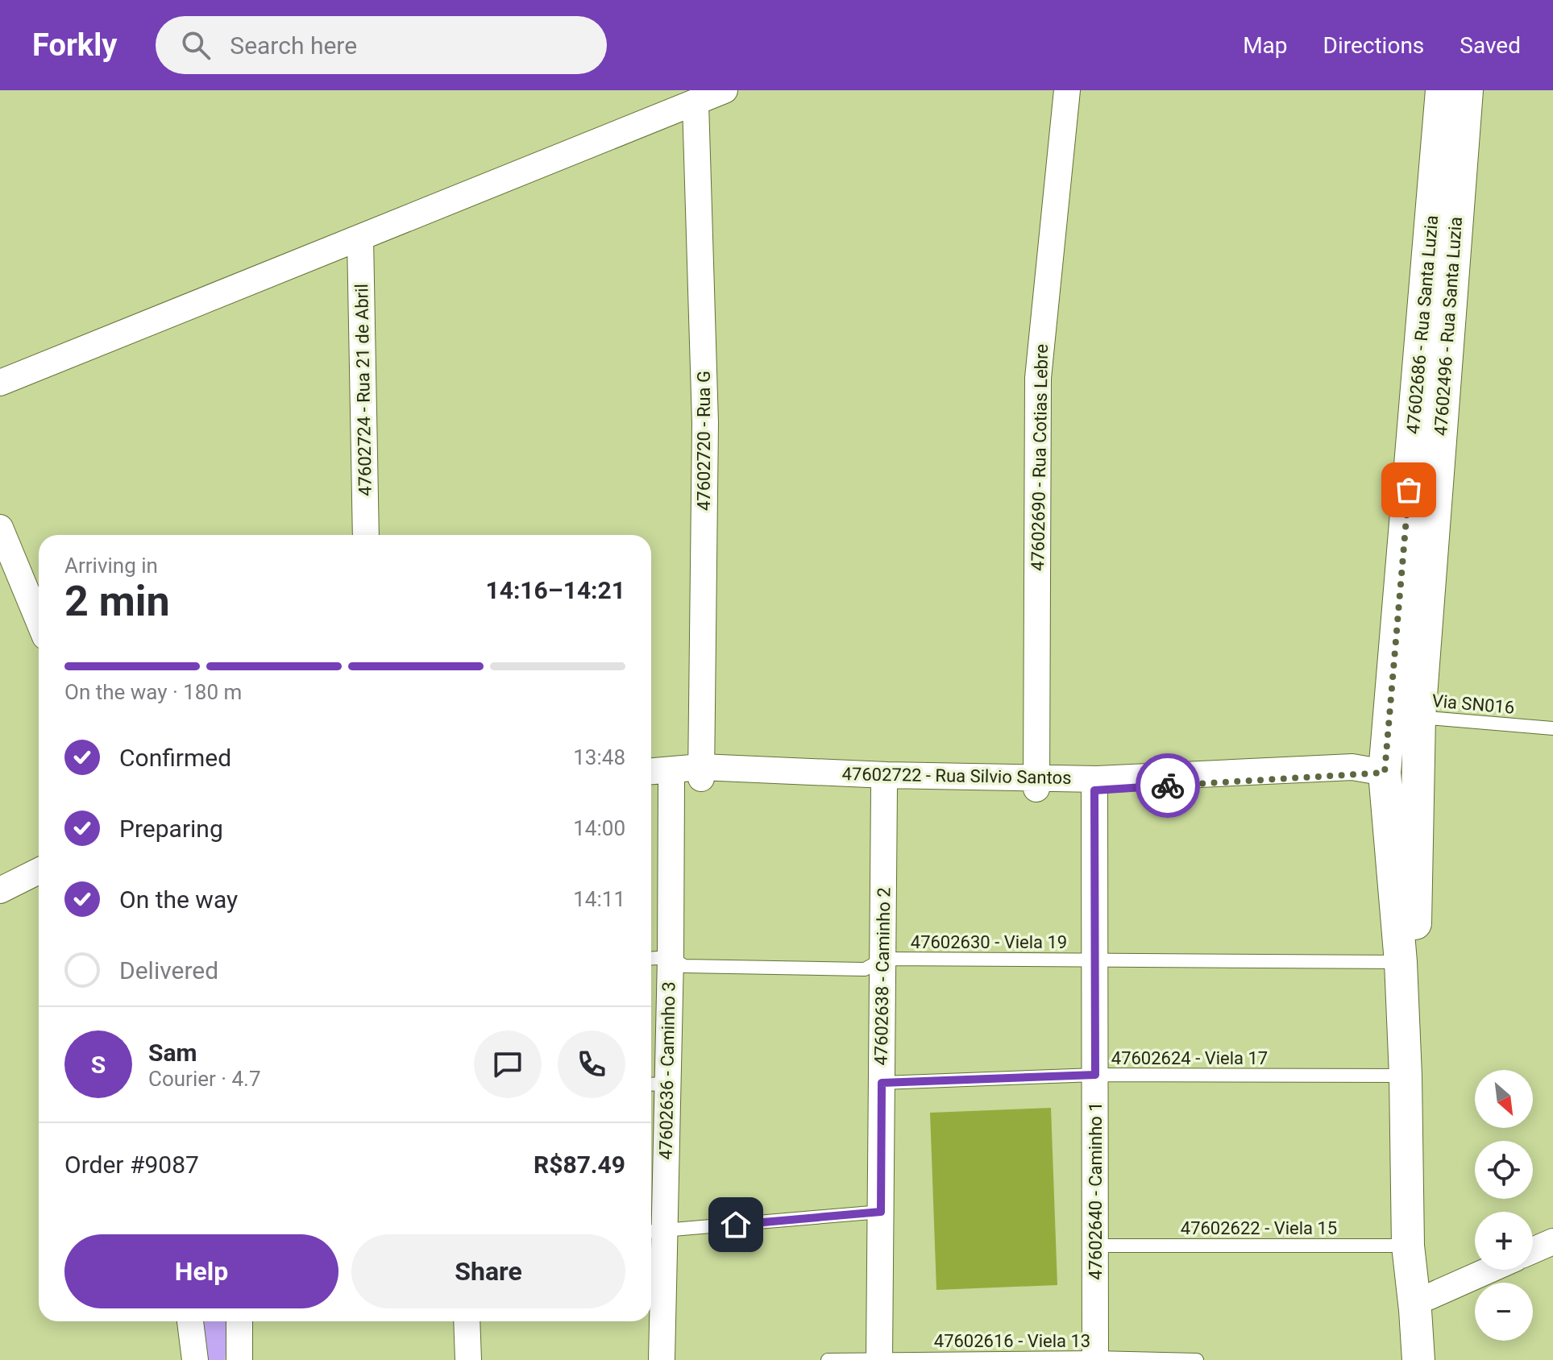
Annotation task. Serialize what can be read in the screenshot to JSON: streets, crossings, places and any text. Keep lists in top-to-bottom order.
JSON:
{
  "streets": {
    "street": [
      "47602686 - Rua Santa Luzia",
      "47602496 - Rua Santa Luzia",
      "47602724 - Rua 21 de Abril",
      "47602720 - Rua G",
      "47602690 - Rua Cotias Lebre",
      "47602722 - Rua Silvio Santos",
      "47602638 - Caminho 2",
      "47602636 - Caminho 3",
      "47602640 - Caminho 1"
    ],
    "lane": [
      "Via SN016",
      "47602630 - Viela 19",
      "47602624 - Viela 17",
      "47602622 - Viela 15",
      "47602616 - Viela 13"
    ]
  },
  "crossings": [
    ["47602686 - Rua Santa Luzia", "47602496 - Rua Santa Luzia"],
    ["47602686 - Rua Santa Luzia", "Via SN016"],
    ["47602496 - Rua Santa Luzia", "Via SN016"],
    ["47602720 - Rua G", "47602722 - Rua Silvio Santos"],
    ["47602690 - Rua Cotias Lebre", "47602722 - Rua Silvio Santos"],
    ["47602630 - Viela 19", "47602638 - Caminho 2"],
    ["47602630 - Viela 19", "47602636 - Caminho 3"],
    ["47602630 - Viela 19", "47602640 - Caminho 1"],
    ["47602638 - Caminho 2", "47602624 - Viela 17"],
    ["47602638 - Caminho 2", "47602616 - Viela 13"],
    ["47602624 - Viela 17", "47602640 - Caminho 1"],
    ["47602640 - Caminho 1", "47602622 - Viela 15"],
    ["47602640 - Caminho 1", "47602616 - Viela 13"]
  ],
  "north": "bottom right",
  "page": {
    "header": "Forkly",
    "search": "Search here",
    "nav": ["Map", "Directions", "Saved"],
    "heading": ["2 min", "Arriving in", "14:16–14:21"],
    "panel": [
      "Sam",
      "Courier · 4.7",
      "Order #9087",
      "R$87.49"
    ],
    "bar": "On the way · 180 m",
    "list": [
      ["Confirmed", "13:48"],
      ["Preparing", "14:00"],
      ["On the way", "14:11"],
      "Delivered"
    ],
    "round": "S",
    "map_buttons": ["+", "−"],
    "buttons": ["Help", "Share"]
  }
}
